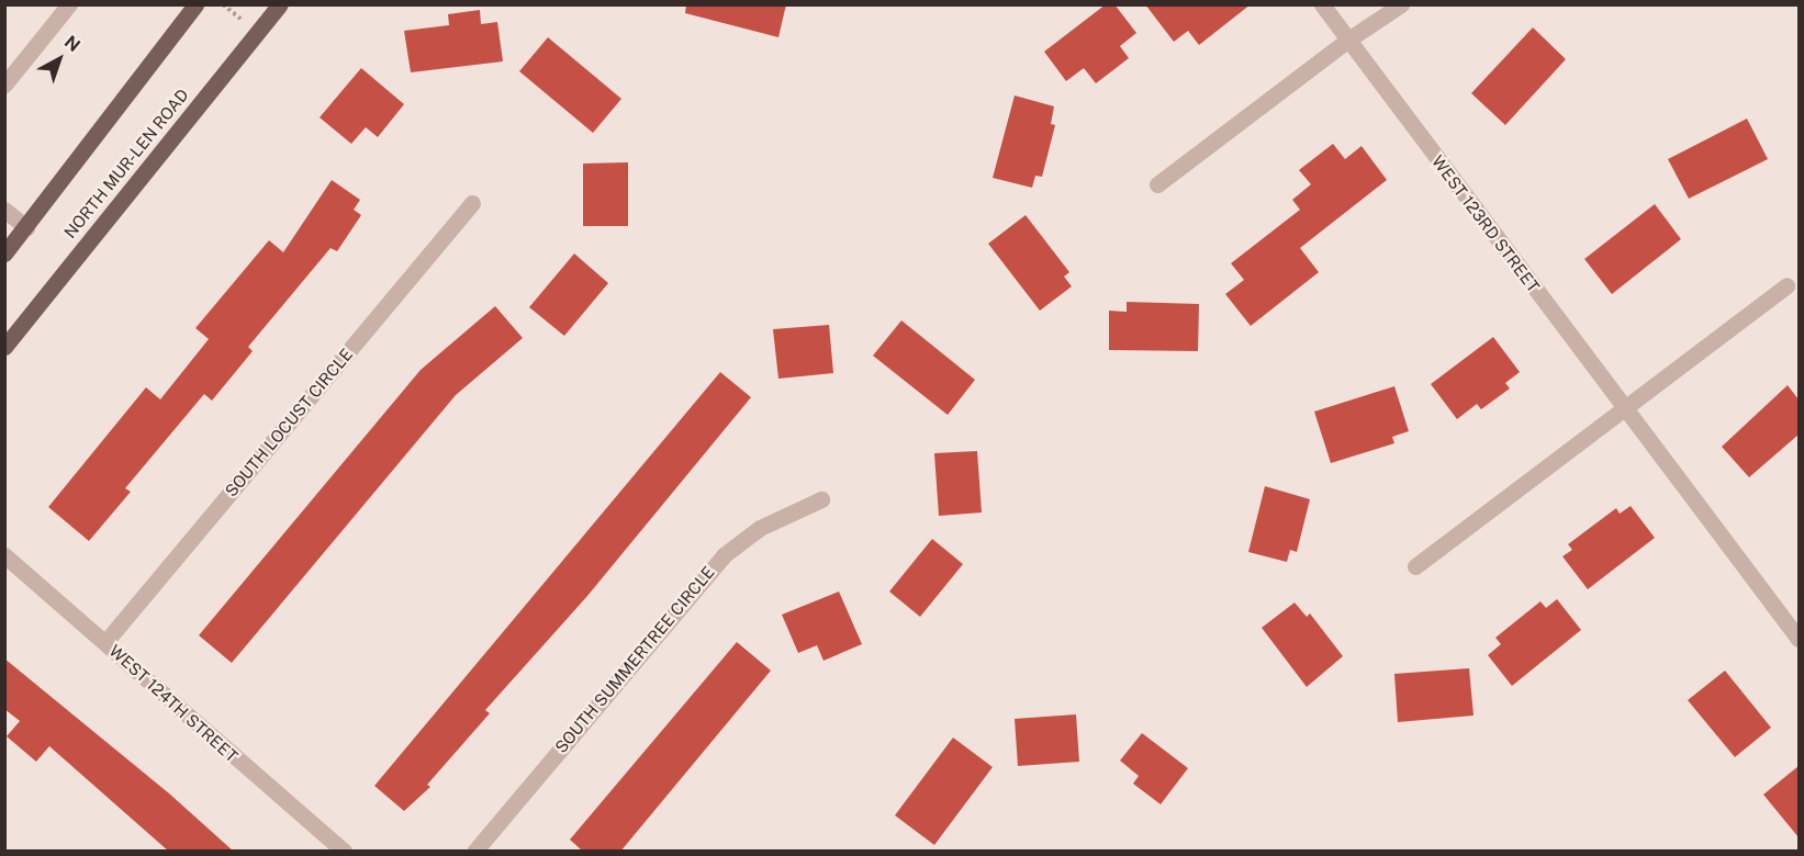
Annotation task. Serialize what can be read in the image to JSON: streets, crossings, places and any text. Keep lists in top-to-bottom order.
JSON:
{
  "streets": {
    "main road": ["NORTH MUR-LEN ROAD"],
    "street": [
      "WEST 123RD STREET",
      "SOUTH LOCUST CIRCLE",
      "SOUTH SUMMERTREE CIRCLE",
      "WEST 124TH STREET"
    ]
  },
  "crossings": [
    ["SOUTH LOCUST CIRCLE", "WEST 124TH STREET"]
  ],
  "north": "top right"
}
